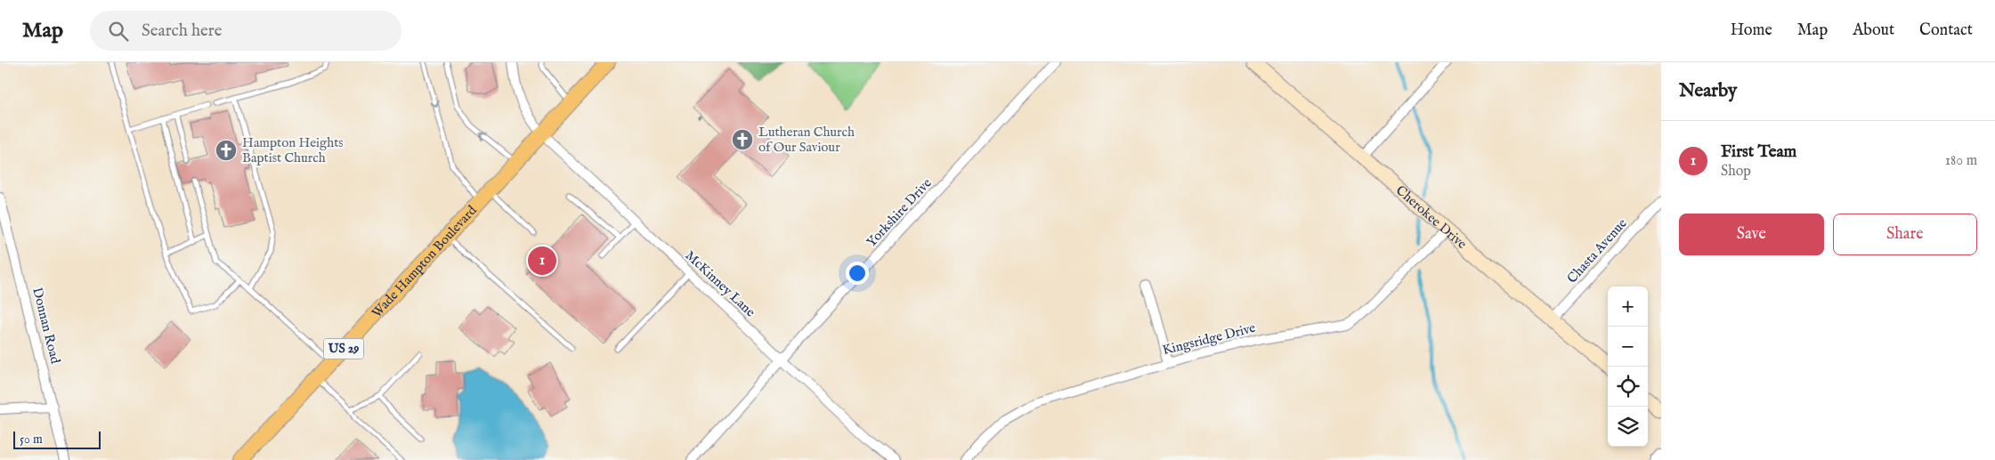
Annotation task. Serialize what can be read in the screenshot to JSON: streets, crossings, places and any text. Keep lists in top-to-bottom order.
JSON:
{
  "streets": {
    "main road": ["Wade Hampton Boulevard", "US 29"],
    "street": [
      "Yorkshire Drive",
      "Cherokee Drive",
      "Chasta Avenue",
      "McKinney Lane",
      "Donnan Road",
      "Kingsridge Drive"
    ]
  },
  "crossings": [
    ["Yorkshire Drive", "McKinney Lane"],
    ["Cherokee Drive", "Chasta Avenue"],
    ["Cherokee Drive", "Kingsridge Drive"],
    ["Wade Hampton Boulevard", "McKinney Lane"]
  ],
  "places": {
    "church": ["Lutheran Church of Our Saviour", "Hampton Heights Baptist Church"]
  },
  "scale_bar": "50 m",
  "page": {
    "header": "Map",
    "search": "Search here",
    "nav": [
      "Home",
      "Map",
      "About",
      "Contact"
    ],
    "heading": "Nearby",
    "list": [
      {
        "mark": "1",
        "name": "First Team",
        "note": "Shop",
        "value": "180 m"
      }
    ],
    "buttons": ["Save", "Share"],
    "pins": "1",
    "map_buttons": ["+", "−"],
    "scale": "50 m"
  }
}
